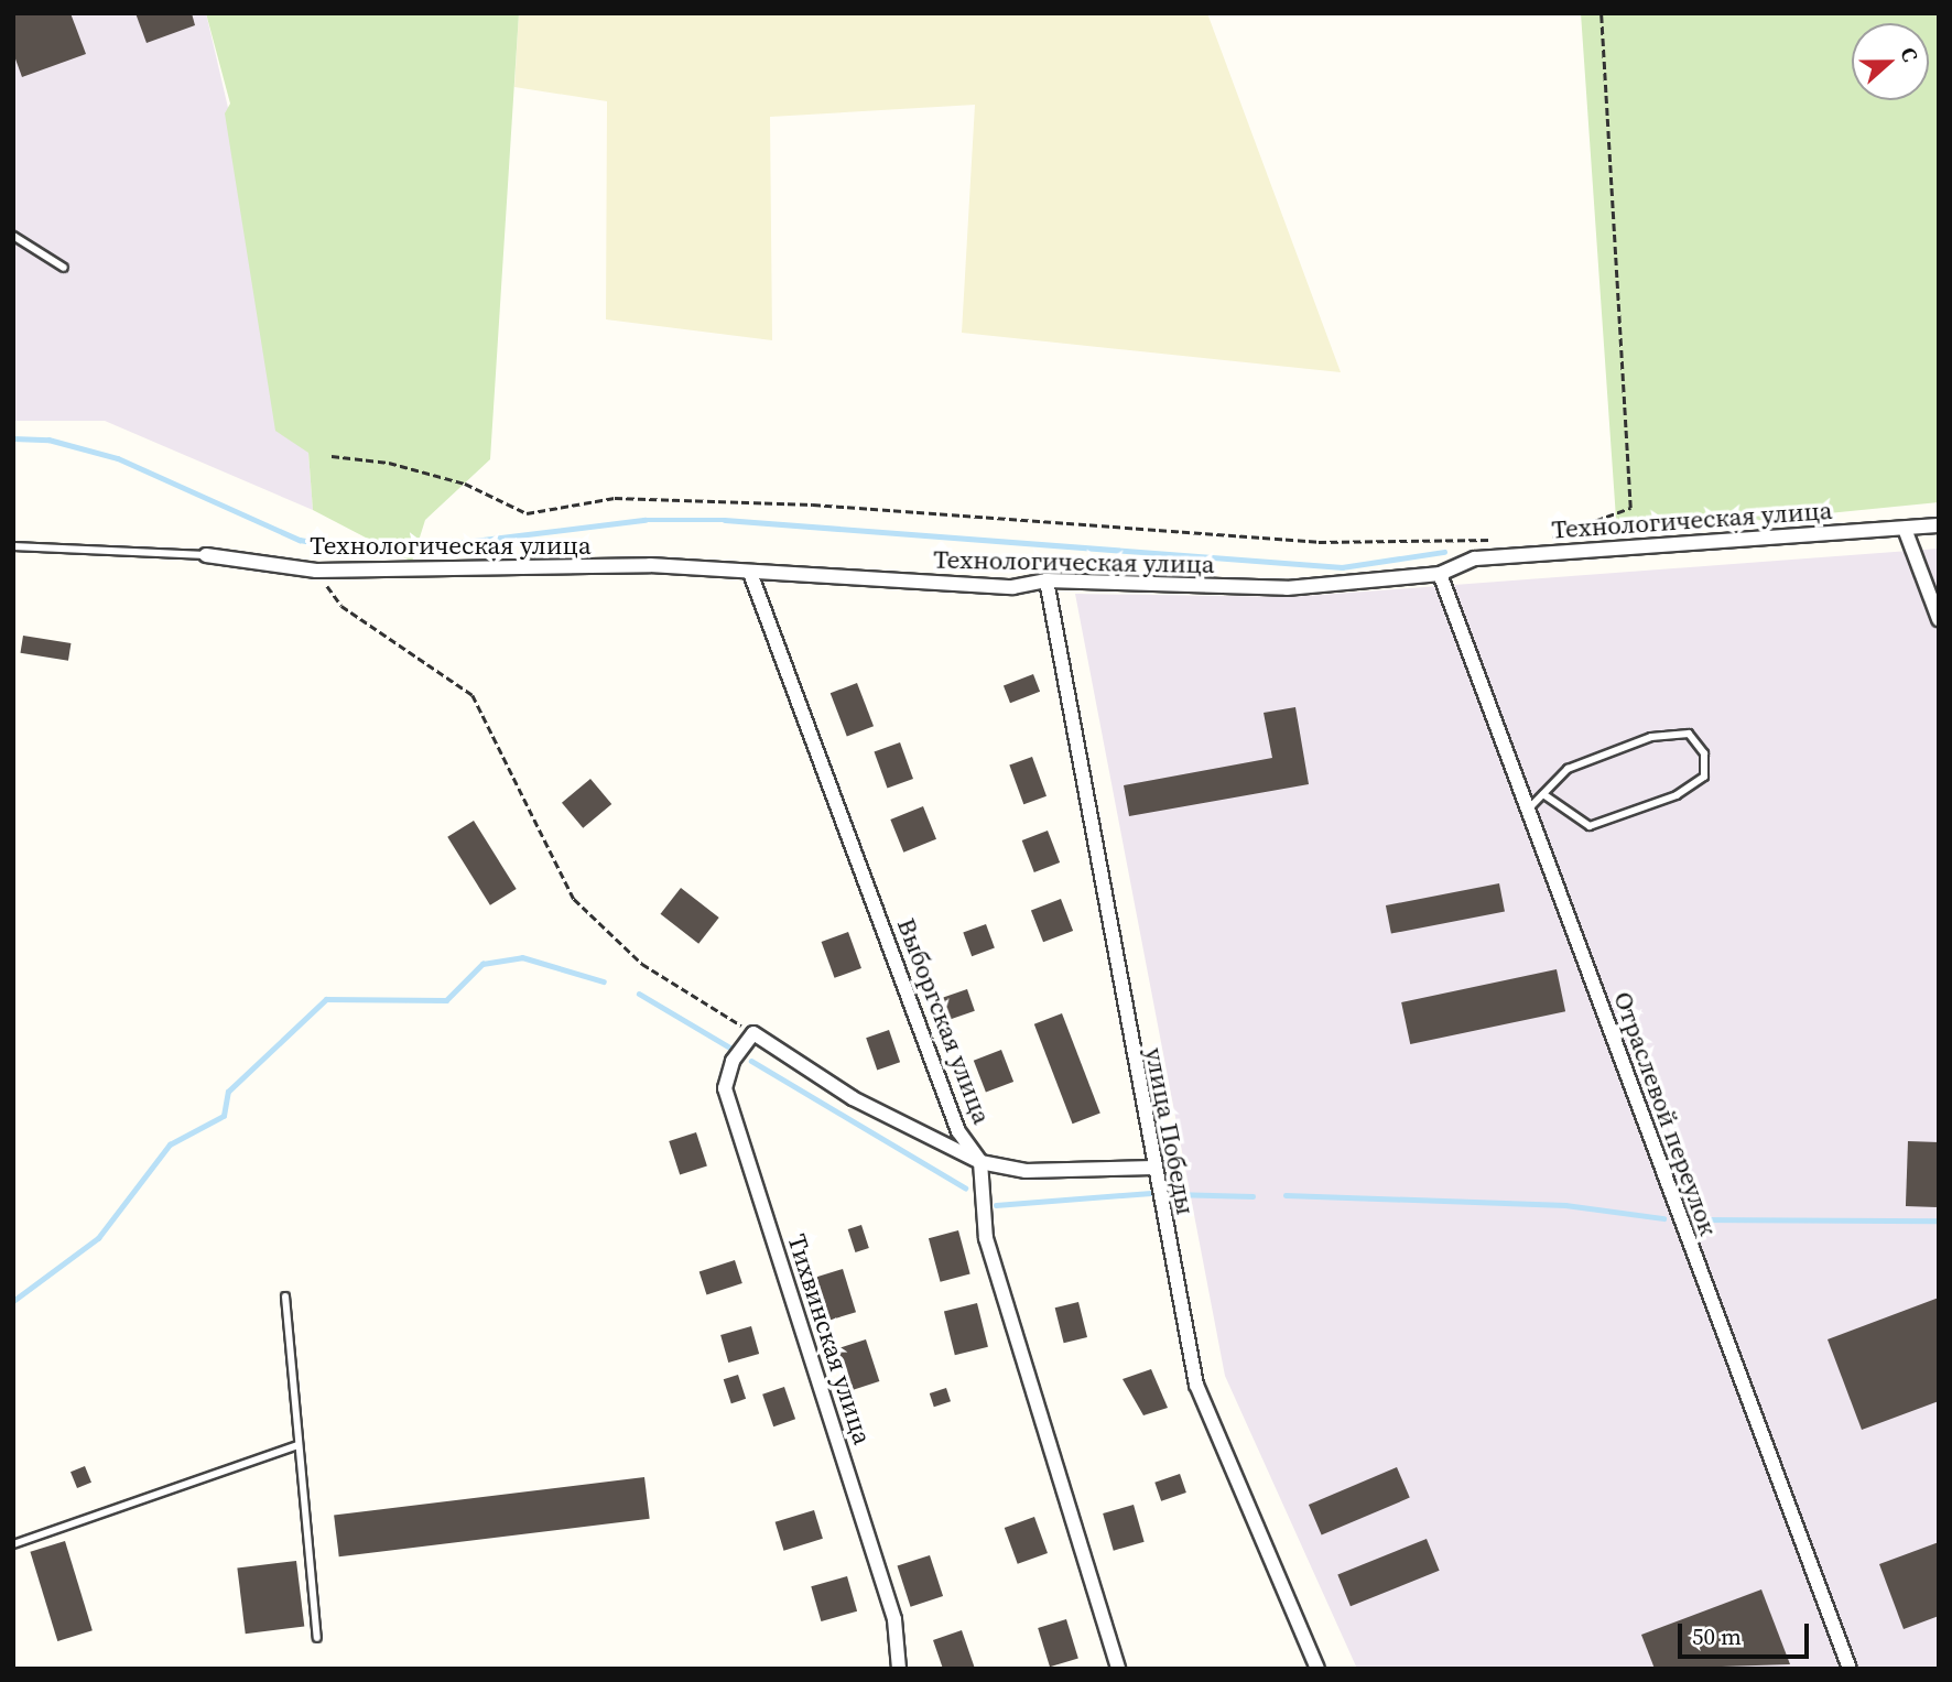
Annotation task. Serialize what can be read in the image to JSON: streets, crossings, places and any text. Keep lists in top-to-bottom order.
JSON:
{
  "streets": {
    "street": [
      "Технологическая улица",
      "Выборгская улица",
      "Отраслевой переулок",
      "улица Победы",
      "Тихвинская улица"
    ]
  },
  "crossings": [
    ["Технологическая улица", "Выборгская улица"],
    ["Технологическая улица", "Отраслевой переулок"],
    ["Технологическая улица", "улица Победы"]
  ],
  "scale_bar": "50 m",
  "north": "right"
}
